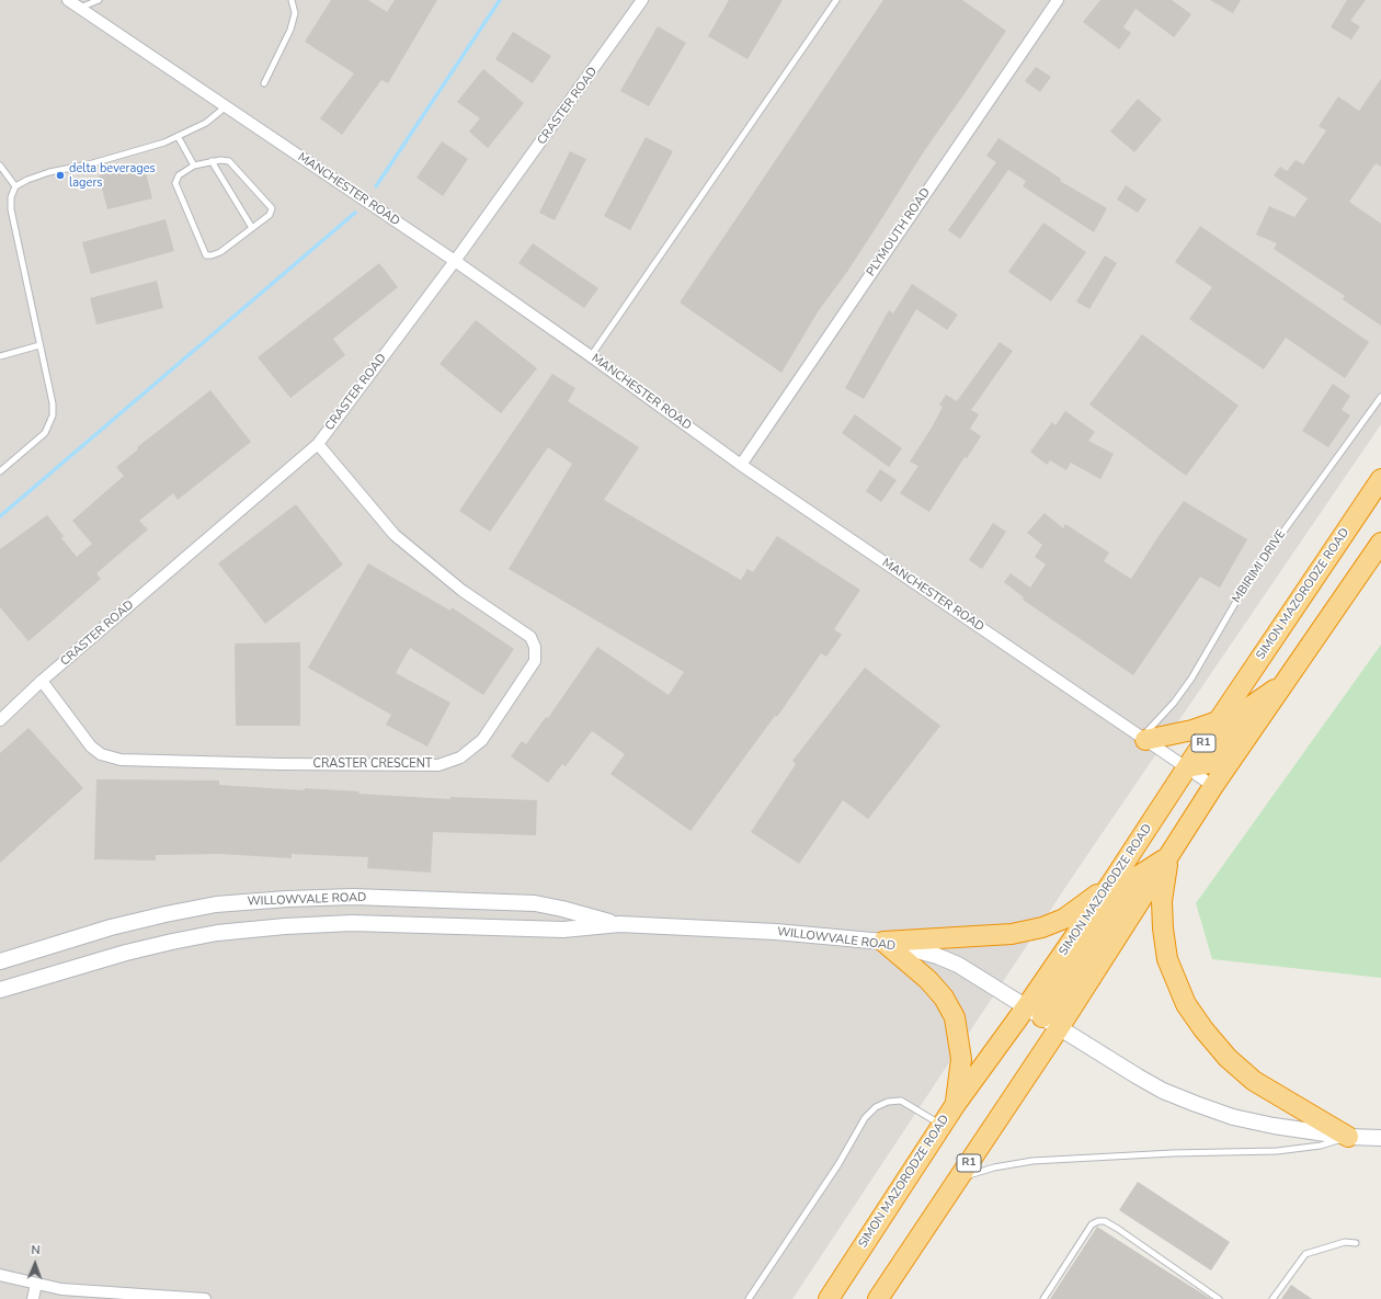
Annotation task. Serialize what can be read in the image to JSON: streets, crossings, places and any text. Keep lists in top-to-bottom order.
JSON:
{
  "streets": {
    "highway": ["SIMON MAZORODZE ROAD", "R1"],
    "main road": ["WILLOWVALE ROAD"],
    "street": [
      "CRASTER ROAD",
      "MANCHESTER ROAD",
      "PLYMOUTH ROAD",
      "CRASTER CRESCENT"
    ],
    "lane": ["MBIRIMI DRIVE"]
  },
  "crossings": [
    ["CRASTER ROAD", "MANCHESTER ROAD"],
    ["CRASTER ROAD", "CRASTER CRESCENT"],
    ["MANCHESTER ROAD", "PLYMOUTH ROAD"],
    ["MANCHESTER ROAD", "MBIRIMI DRIVE"],
    ["MANCHESTER ROAD", "SIMON MAZORODZE ROAD"],
    ["MANCHESTER ROAD", "R1"],
    ["SIMON MAZORODZE ROAD", "WILLOWVALE ROAD"],
    ["R1", "WILLOWVALE ROAD"]
  ],
  "places": ["delta beverages lagers"],
  "north": "top"
}
